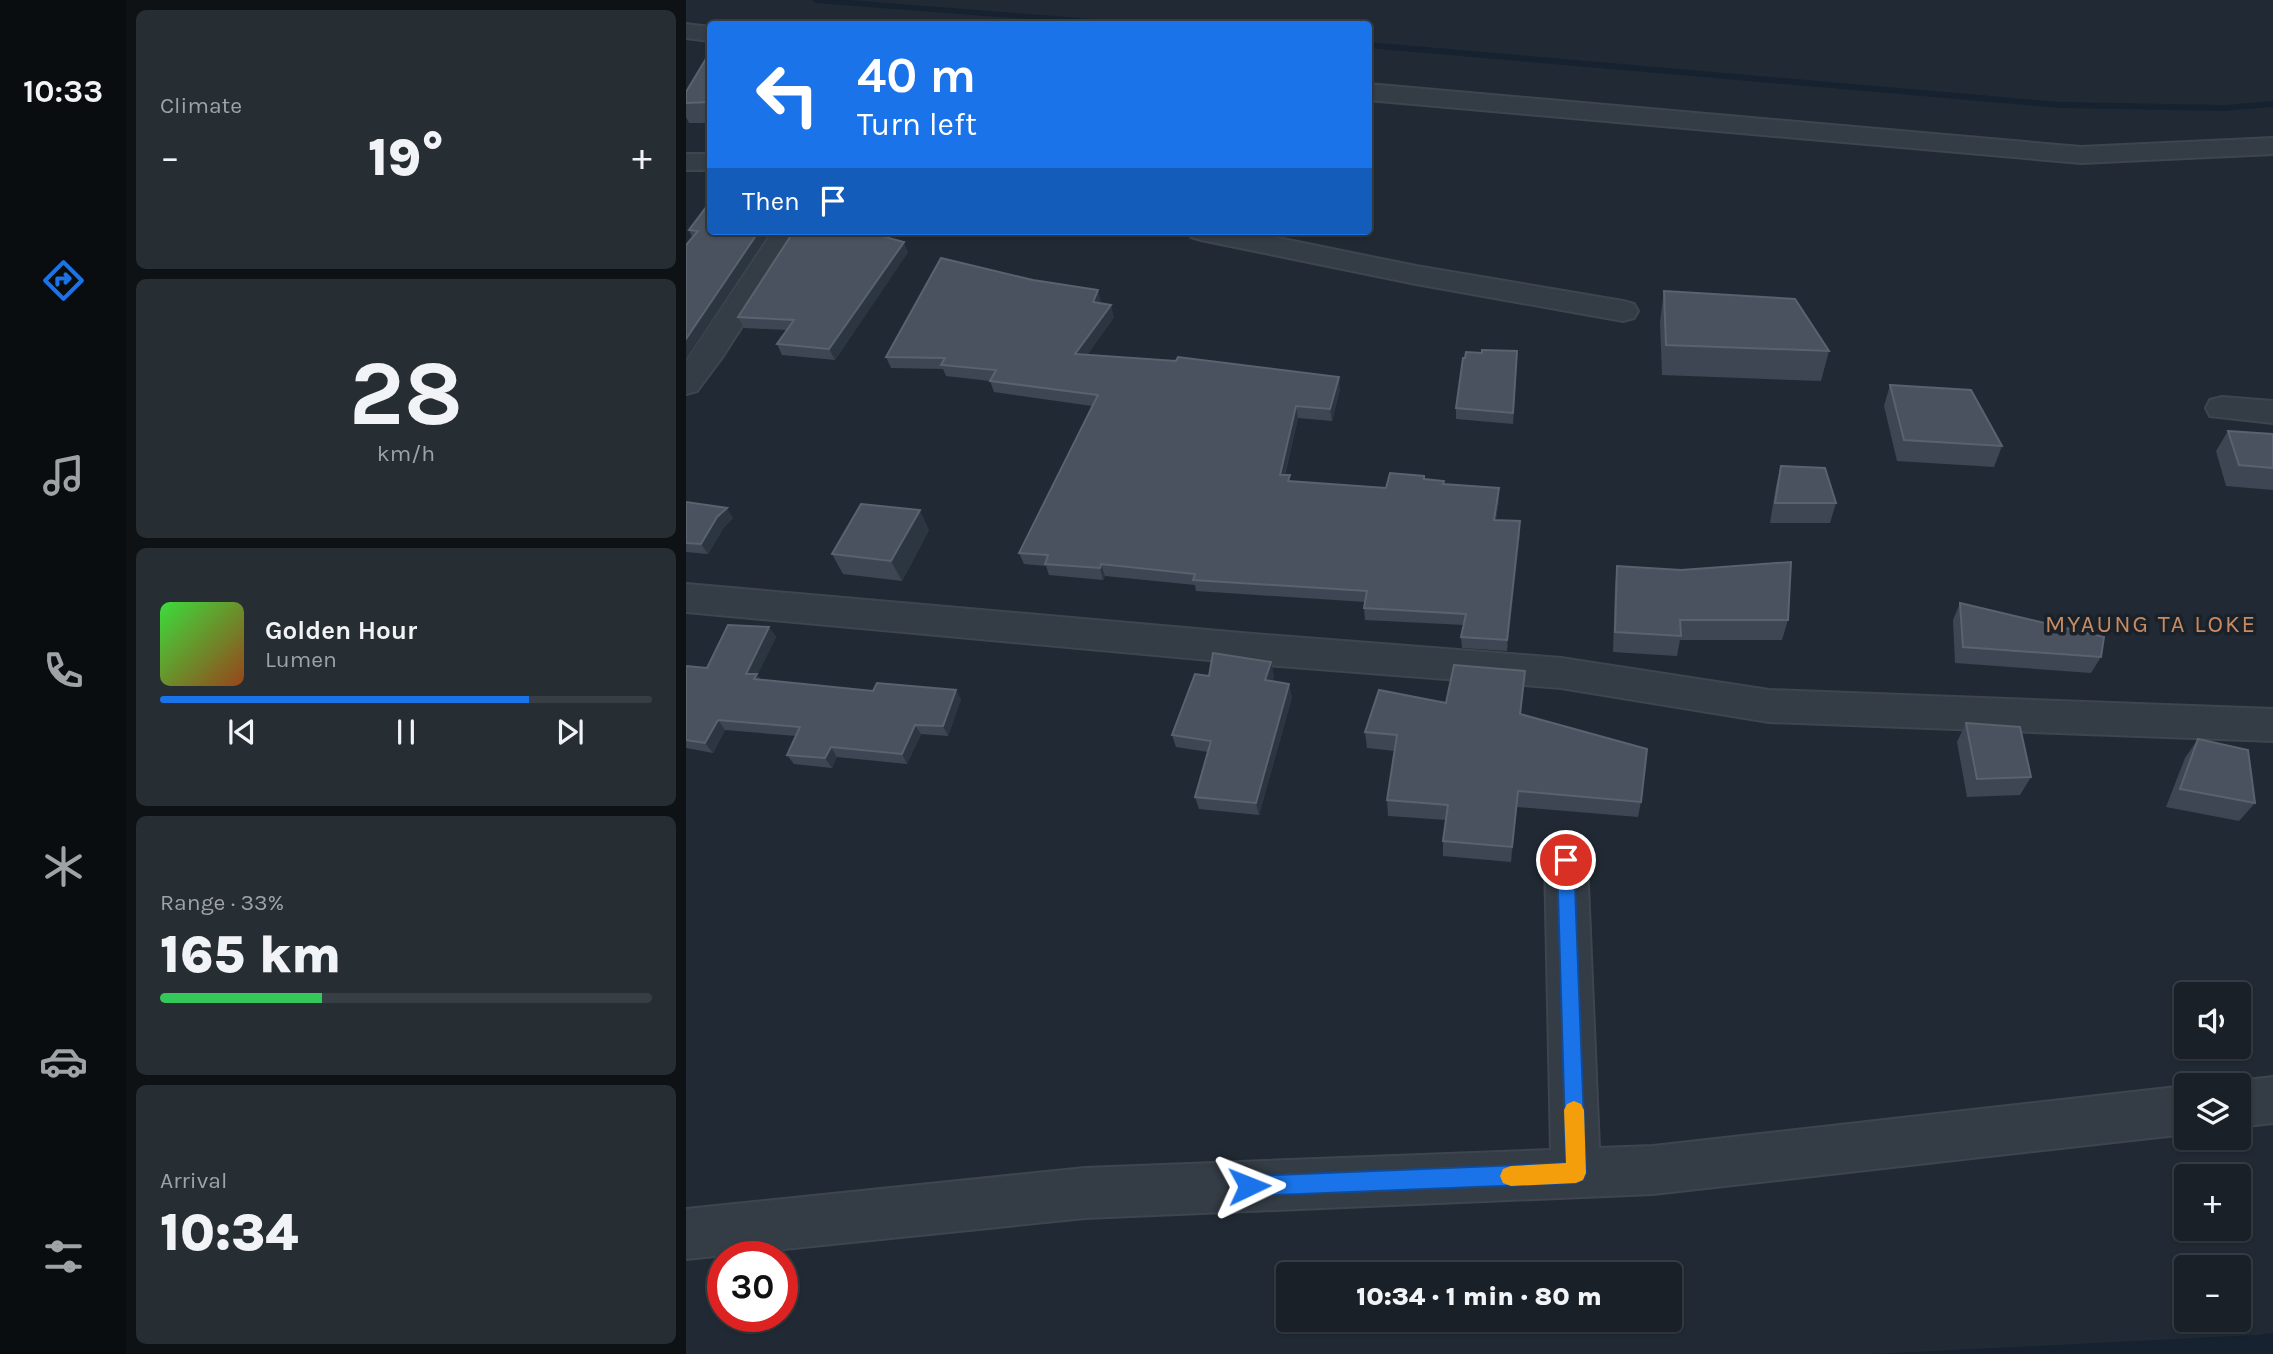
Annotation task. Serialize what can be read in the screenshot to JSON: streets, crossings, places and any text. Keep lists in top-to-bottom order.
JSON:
{
  "districts": ["MYAUNG TA LOKE"],
  "page": {
    "tabs": "10:33",
    "tile": [
      "Climate",
      ["28", "km/h"],
      ["Range · 33%", "165 km"],
      ["Arrival", "10:34"]
    ],
    "turn": ["40 m", "Turn left"],
    "heat": ["−", "19°", "+"],
    "then": "Then",
    "song": ["Golden Hour", "Lumen"],
    "map_buttons": ["+", "−"],
    "limit": "30",
    "trip": "10:34 · 1 min · 80 m"
  }
}
